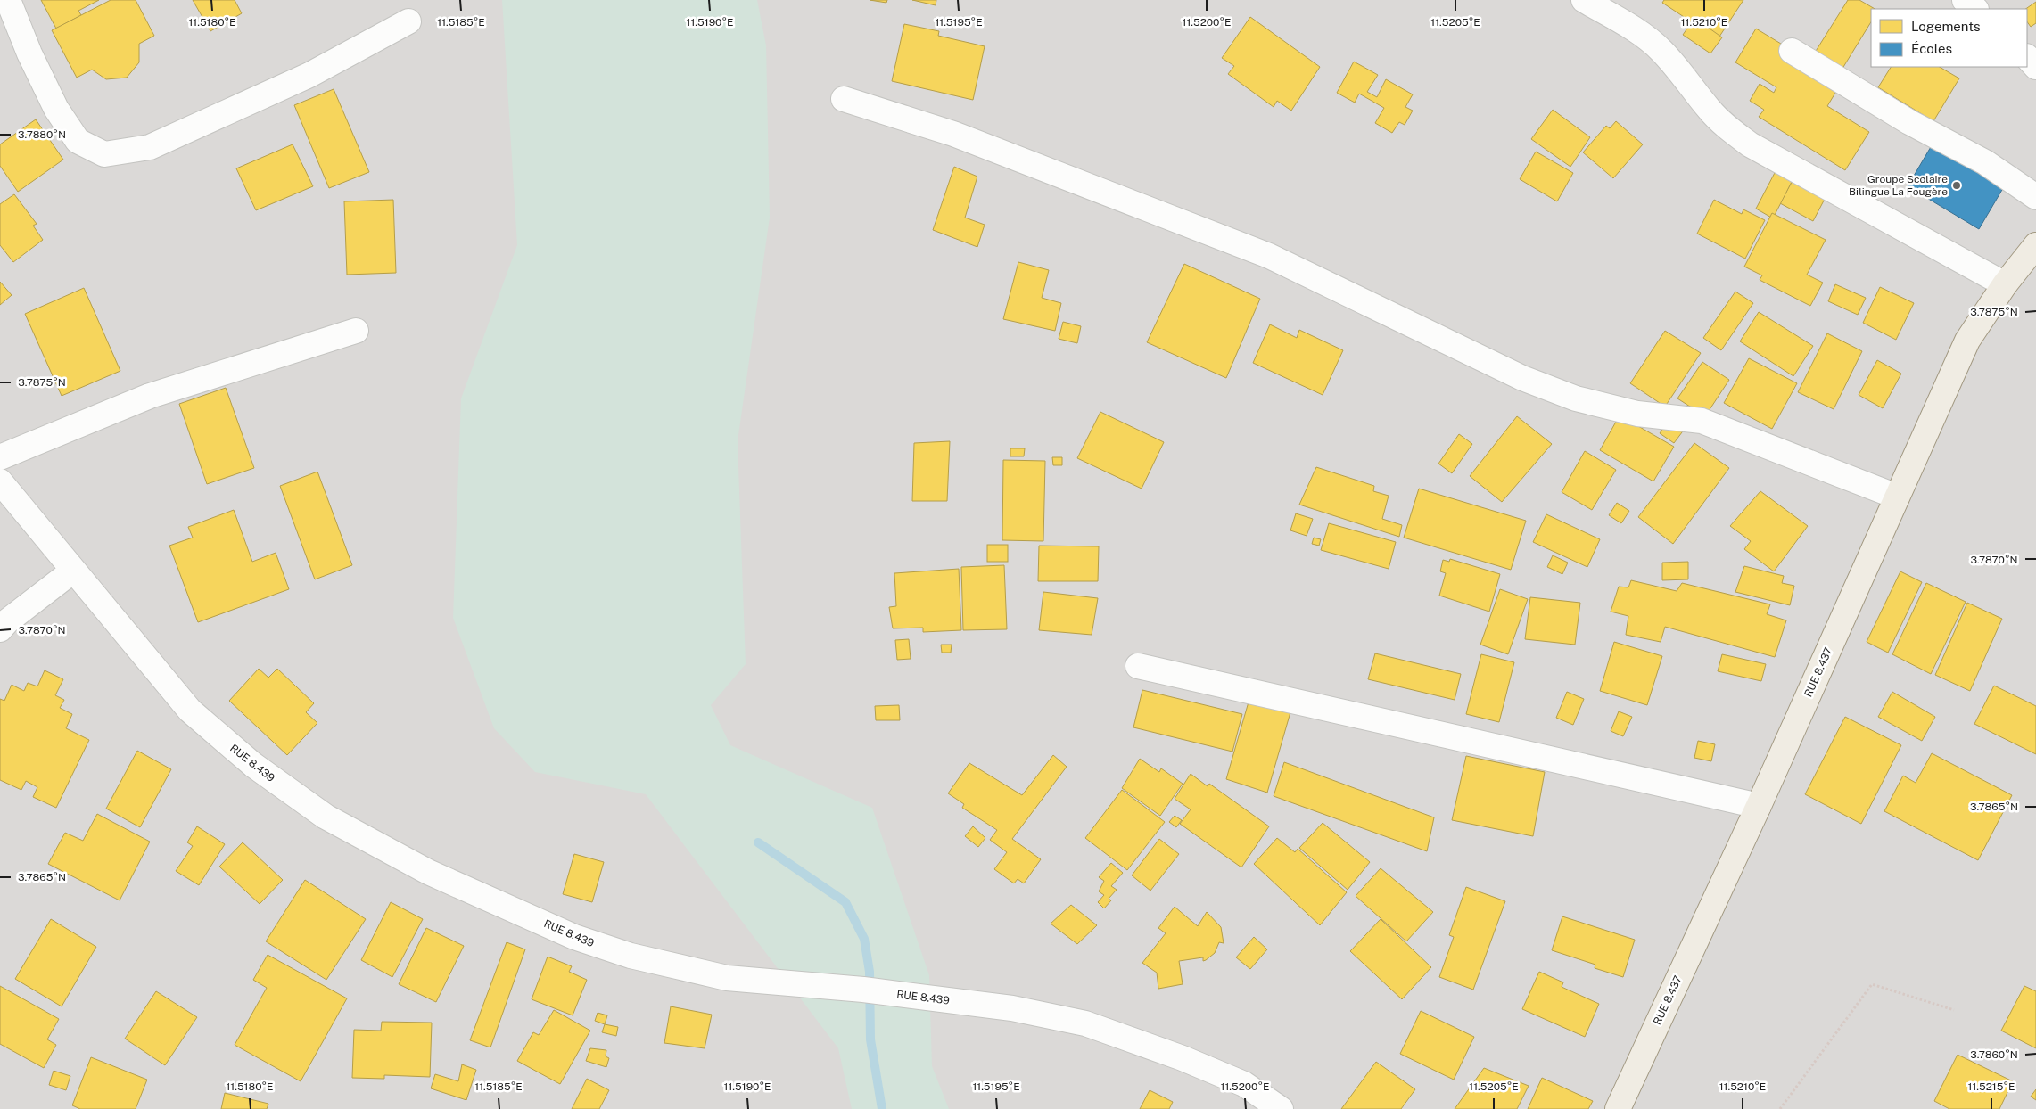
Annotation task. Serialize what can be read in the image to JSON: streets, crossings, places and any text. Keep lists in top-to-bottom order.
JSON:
{
  "streets": {
    "main road": ["RUE 8.437"],
    "street": ["RUE 8.439"]
  },
  "places": ["Groupe Scolaire Bilingue La Fougère"],
  "legend": ["Logements", "Écoles"],
  "coordinates": [
    "11.5180°E",
    "11.5185°E",
    "11.5190°E",
    "11.5195°E",
    "11.5200°E",
    "11.5205°E",
    "11.5210°E",
    "3.7880°N",
    "3.7875°N",
    "3.7870°N",
    "3.7865°N",
    "3.7860°N",
    "11.5215°E"
  ]
}
